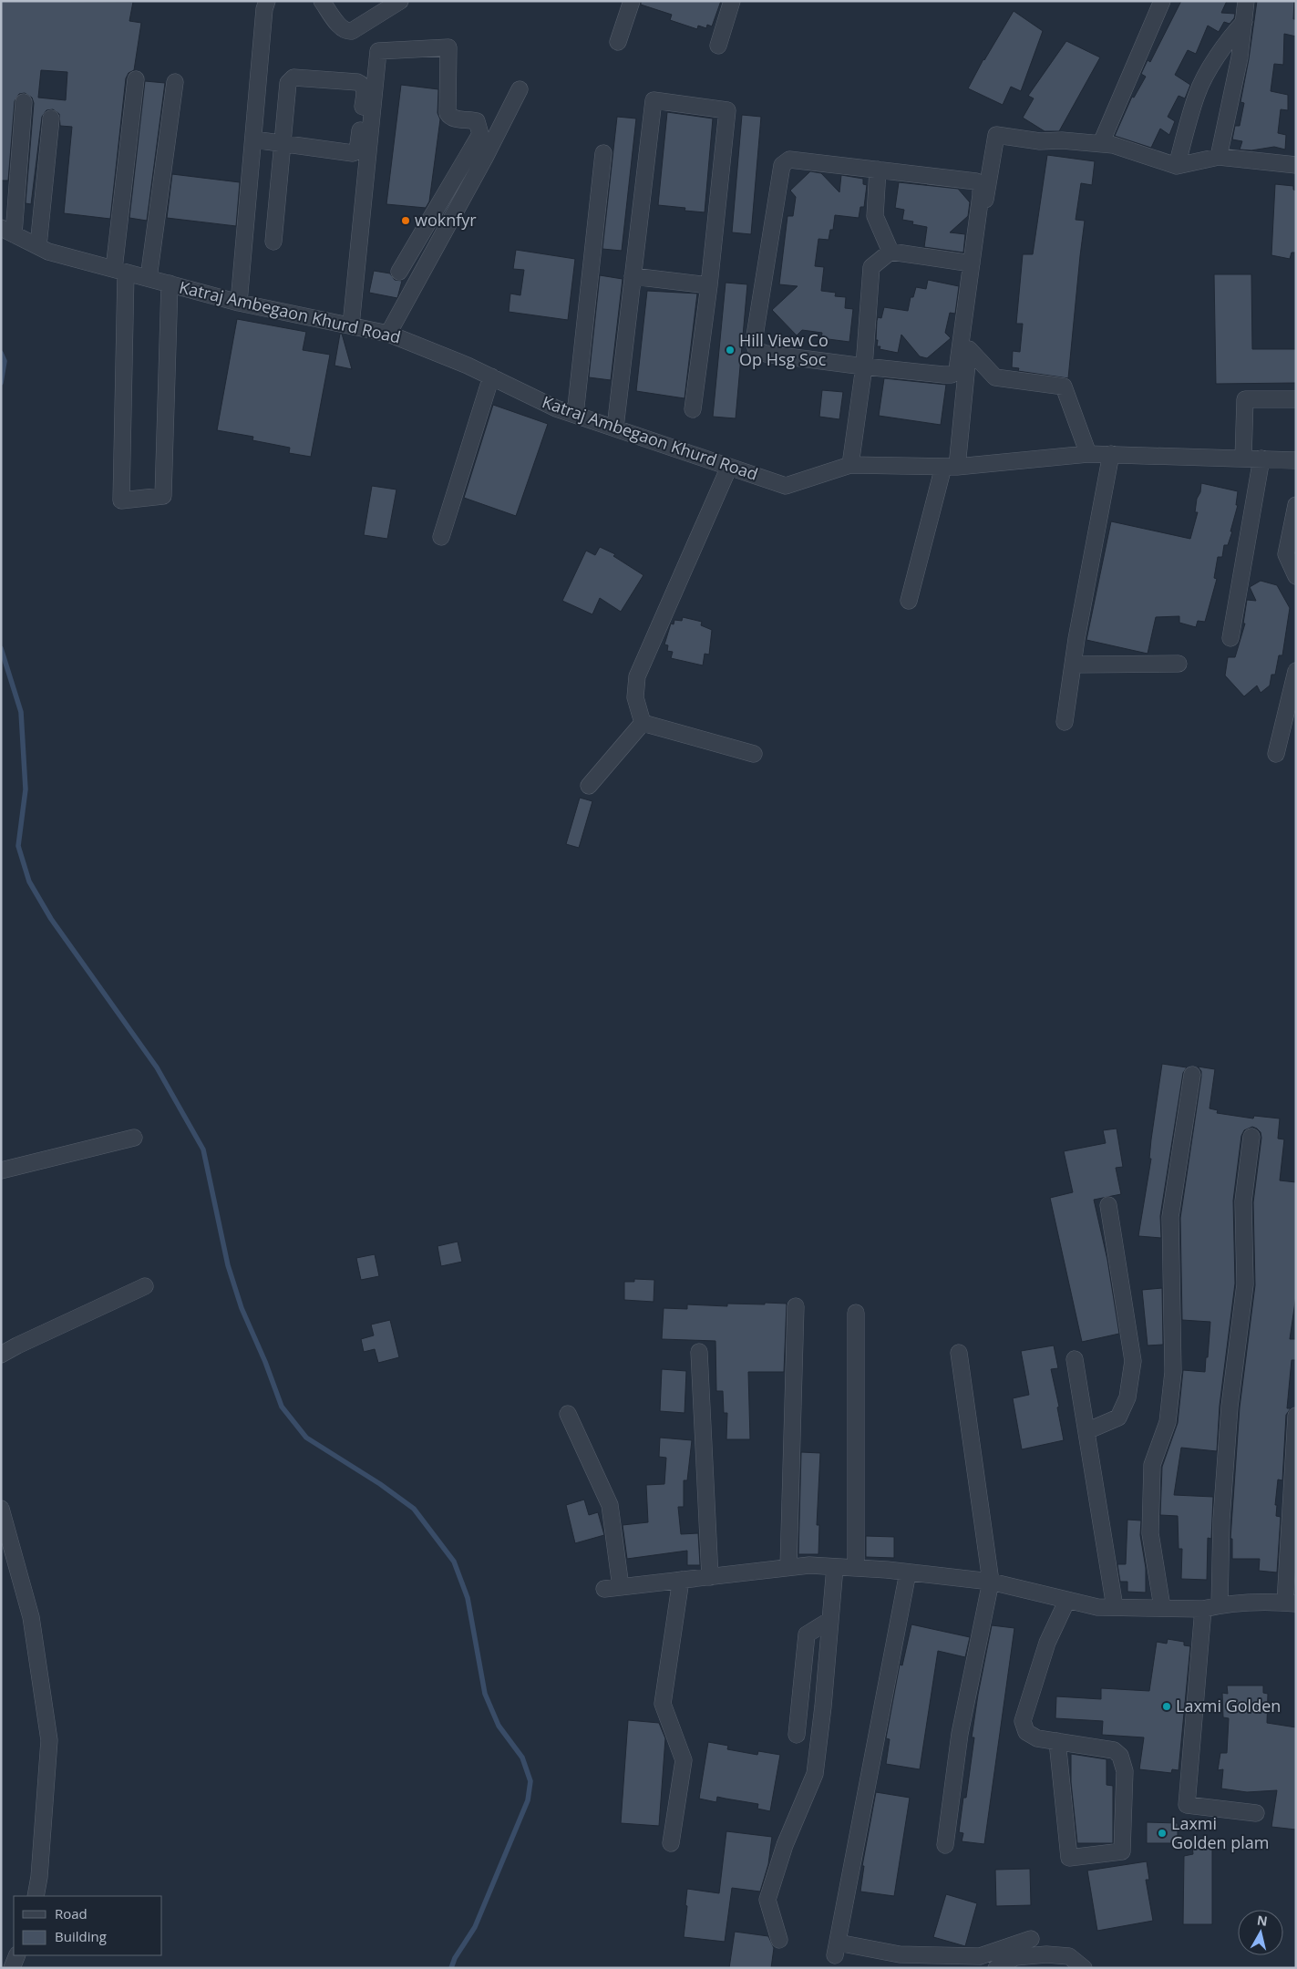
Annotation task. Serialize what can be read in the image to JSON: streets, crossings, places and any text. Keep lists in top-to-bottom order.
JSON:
{
  "streets": {
    "street": ["Katraj Ambegaon Khurd Road"]
  },
  "places": [
    "woknfyr",
    "Hill View Co Op Hsg Soc",
    "Laxmi Golden",
    "Laxmi Golden plam"
  ],
  "legend": ["Road", "Building"],
  "north": "top"
}
